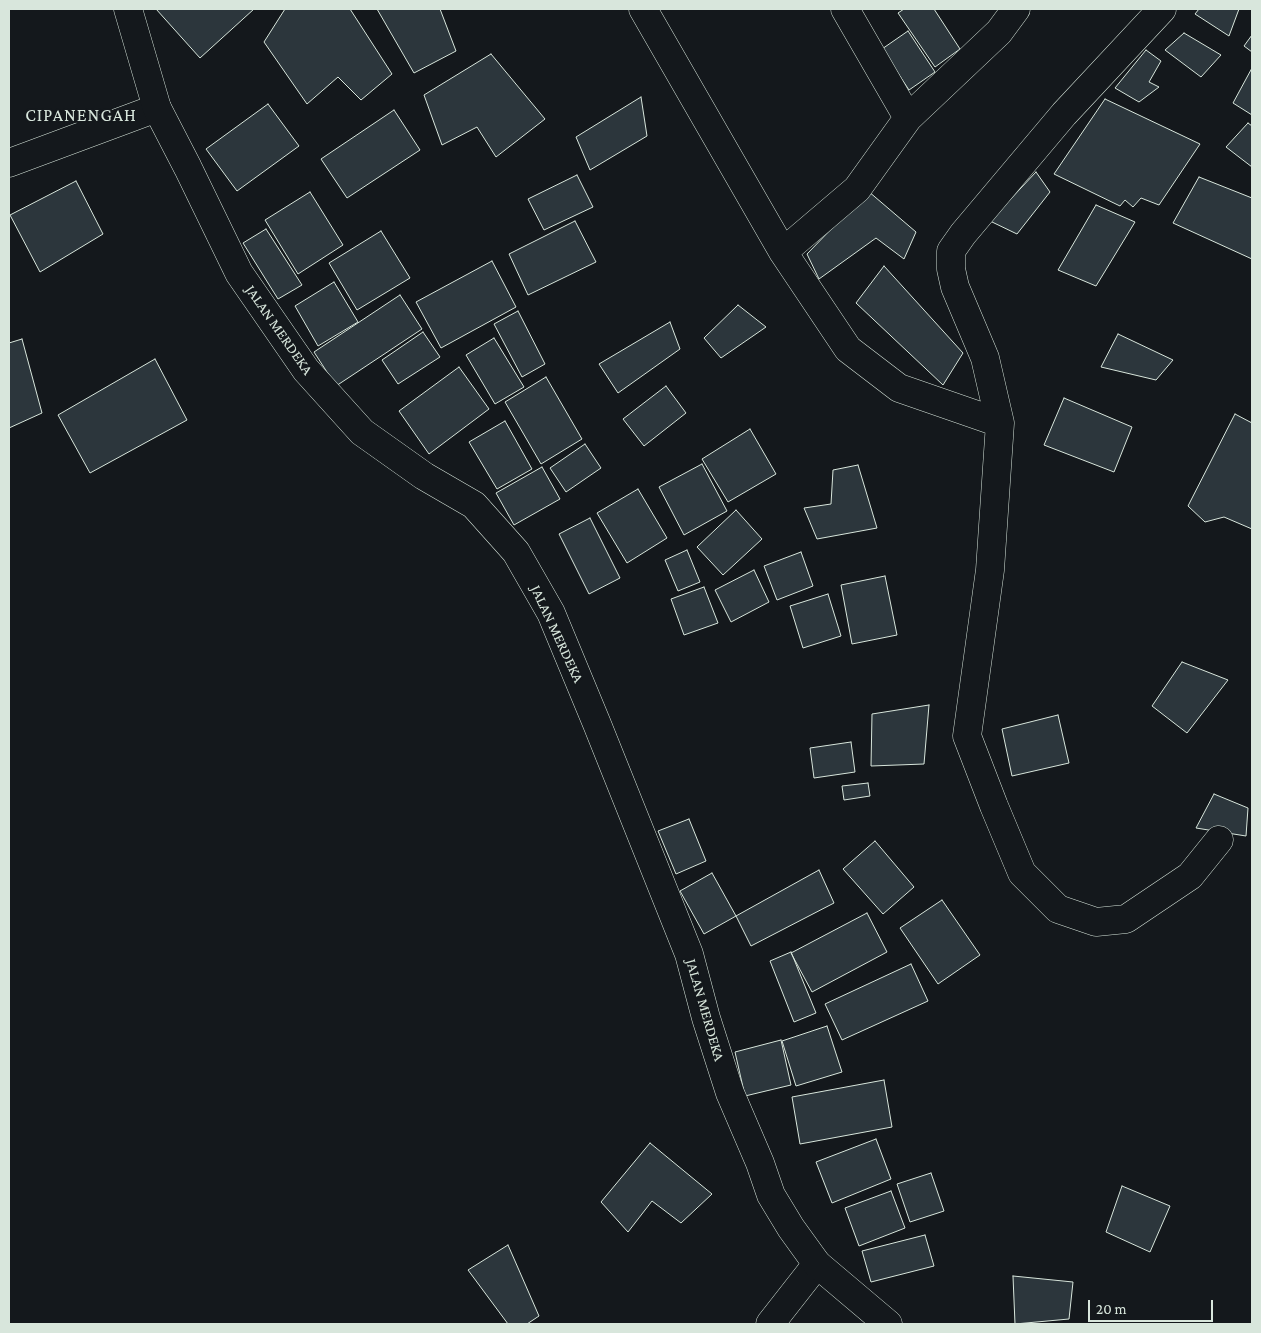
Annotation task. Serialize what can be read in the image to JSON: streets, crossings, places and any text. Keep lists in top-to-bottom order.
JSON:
{
  "streets": {
    "street": ["JALAN MERDEKA"]
  },
  "districts": ["CIPANENGAH"],
  "scale_bar": "20 m"
}
